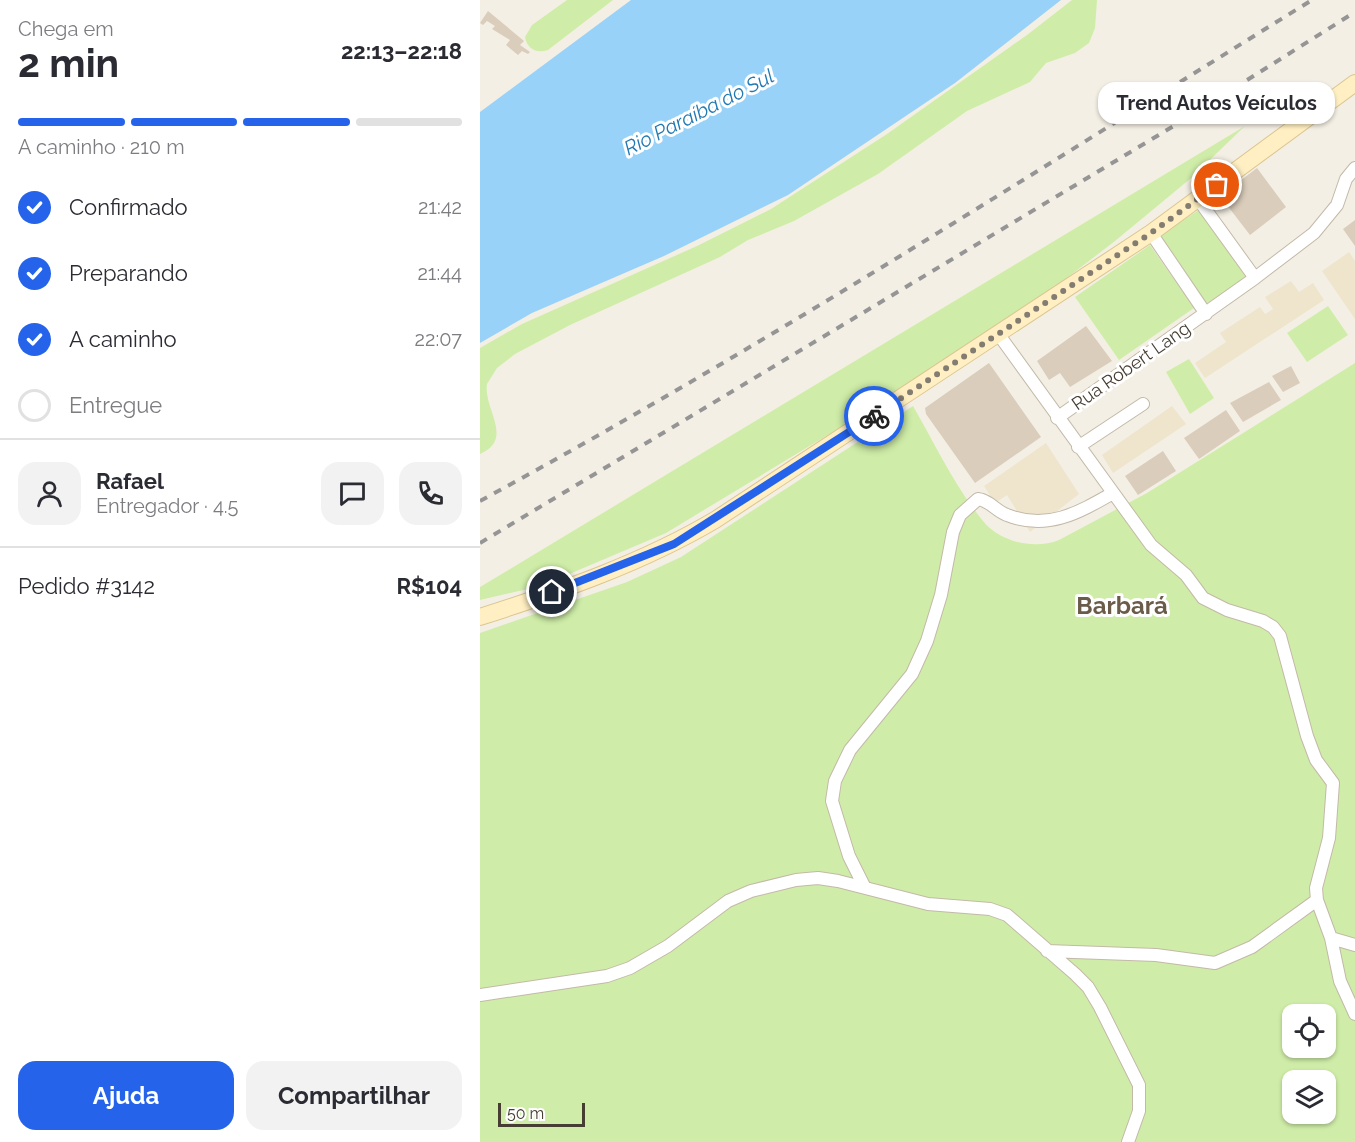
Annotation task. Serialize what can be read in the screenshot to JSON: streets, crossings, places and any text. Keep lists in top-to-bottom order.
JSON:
{
  "streets": {
    "street": ["Rua Robert Lang"]
  },
  "districts": ["Barbará"],
  "water": ["Rio Paraíba do Sul"],
  "places": ["Trend Autos Veículos"],
  "scale_bar": "50 m",
  "page": {
    "heading": ["2 min", "Chega em", "22:13–22:18"],
    "panel": [
      "Rafael",
      "Entregador · 4.5",
      "Pedido #3142",
      "R$104"
    ],
    "bubble": "Trend Autos Veículos",
    "bar": "A caminho · 210 m",
    "list": [
      ["Confirmado", "21:42"],
      ["Preparando", "21:44"],
      ["A caminho", "22:07"],
      "Entregue"
    ],
    "buttons": ["Ajuda", "Compartilhar"],
    "scale": "50 m"
  }
}
